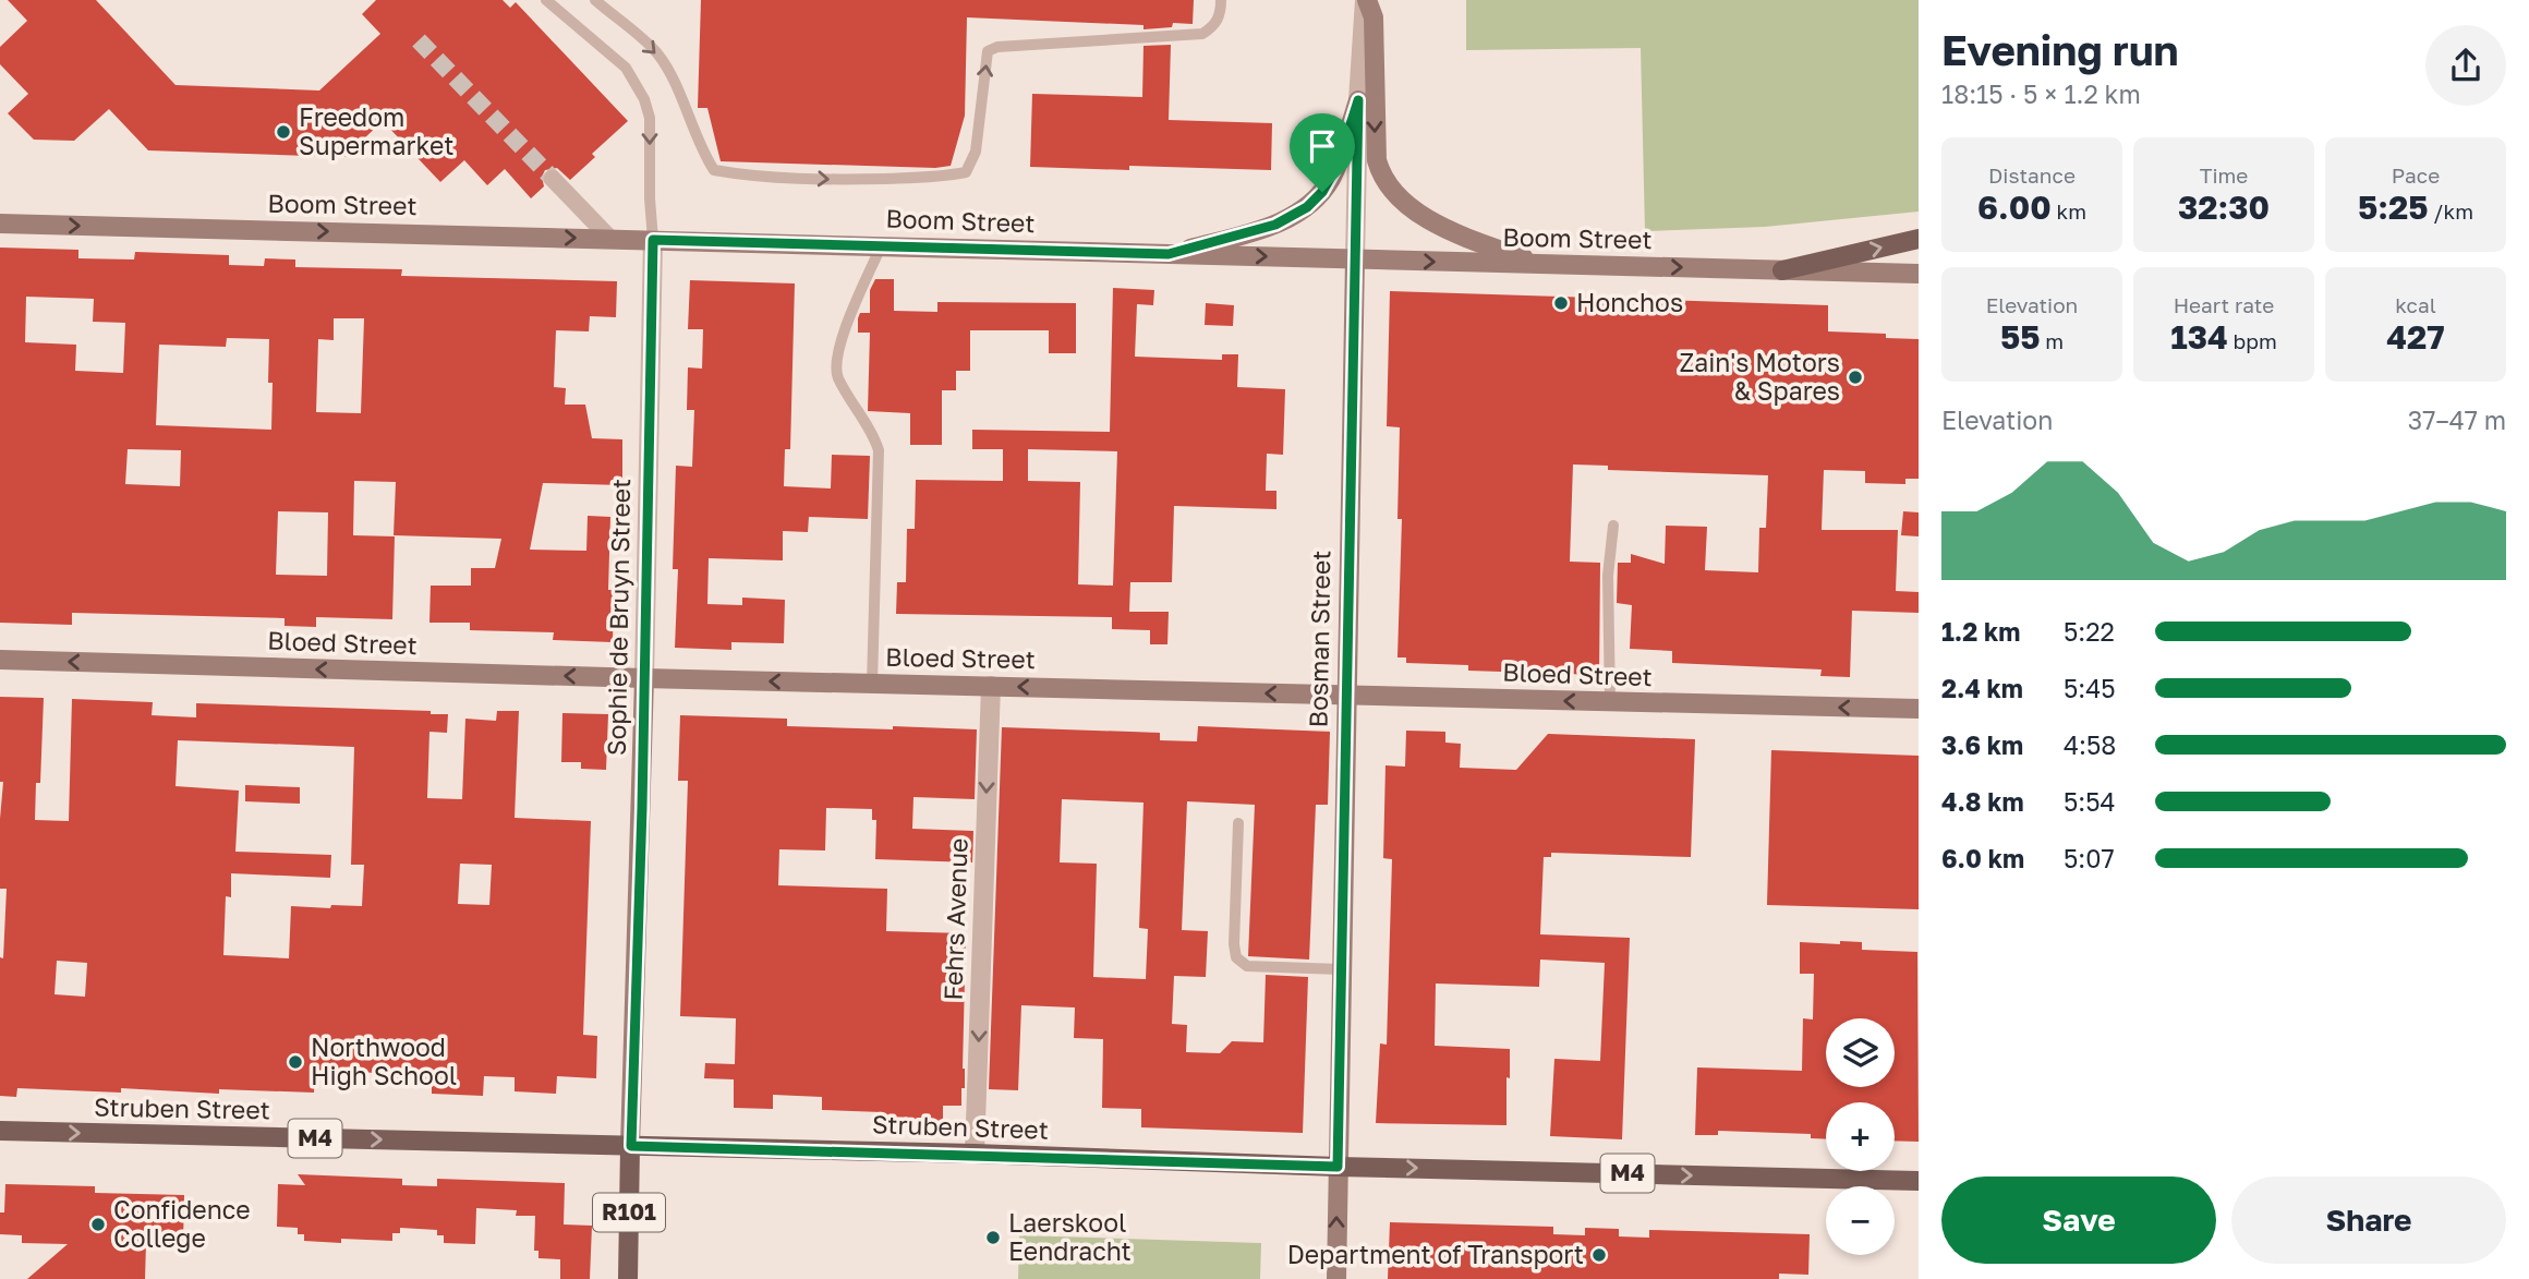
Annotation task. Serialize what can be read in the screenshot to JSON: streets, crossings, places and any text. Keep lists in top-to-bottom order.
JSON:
{
  "streets": {
    "main road": [
      "Boom Street",
      "Sophie de Bruyn Street",
      "Bosman Street",
      "Bloed Street",
      "Struben Street",
      "M4",
      "R101"
    ],
    "street": ["Fehrs Avenue"]
  },
  "crossings": [
    ["Boom Street", "Sophie de Bruyn Street"],
    ["Boom Street", "Bosman Street"],
    ["Sophie de Bruyn Street", "Bloed Street"],
    ["Sophie de Bruyn Street", "Struben Street"],
    ["Bosman Street", "Bloed Street"],
    ["Bosman Street", "Struben Street"],
    ["Bloed Street", "Fehrs Avenue"],
    ["Fehrs Avenue", "Struben Street"]
  ],
  "one_way": [
    "Boom Street",
    "Bloed Street",
    "Fehrs Avenue",
    "Struben Street"
  ],
  "places": [
    "Freedom Supermarket",
    "Honchos",
    "Zain's Motors & Spares",
    "Northwood High School",
    "Confidence College",
    "Laerskool Eendracht",
    "Department of Transport"
  ],
  "page": {
    "heading": ["Evening run", "18:15 · 5 × 1.2 km"],
    "stats": [
      ["Distance", "6.00 km"],
      ["Time", "32:30"],
      ["Pace", "5:25 /km"],
      ["Elevation", "55 m"],
      ["Heart rate", "134 bpm"],
      ["kcal", "427"]
    ],
    "chart": ["Elevation", "37–47 m"],
    "list": [
      {
        "name": "1.2 km",
        "note": "5:22"
      },
      {
        "name": "2.4 km",
        "note": "5:45"
      },
      {
        "name": "3.6 km",
        "note": "4:58"
      },
      {
        "name": "4.8 km",
        "note": "5:54"
      },
      {
        "name": "6.0 km",
        "note": "5:07"
      }
    ],
    "map_buttons": ["+", "−"],
    "buttons": ["Save", "Share"]
  }
}
